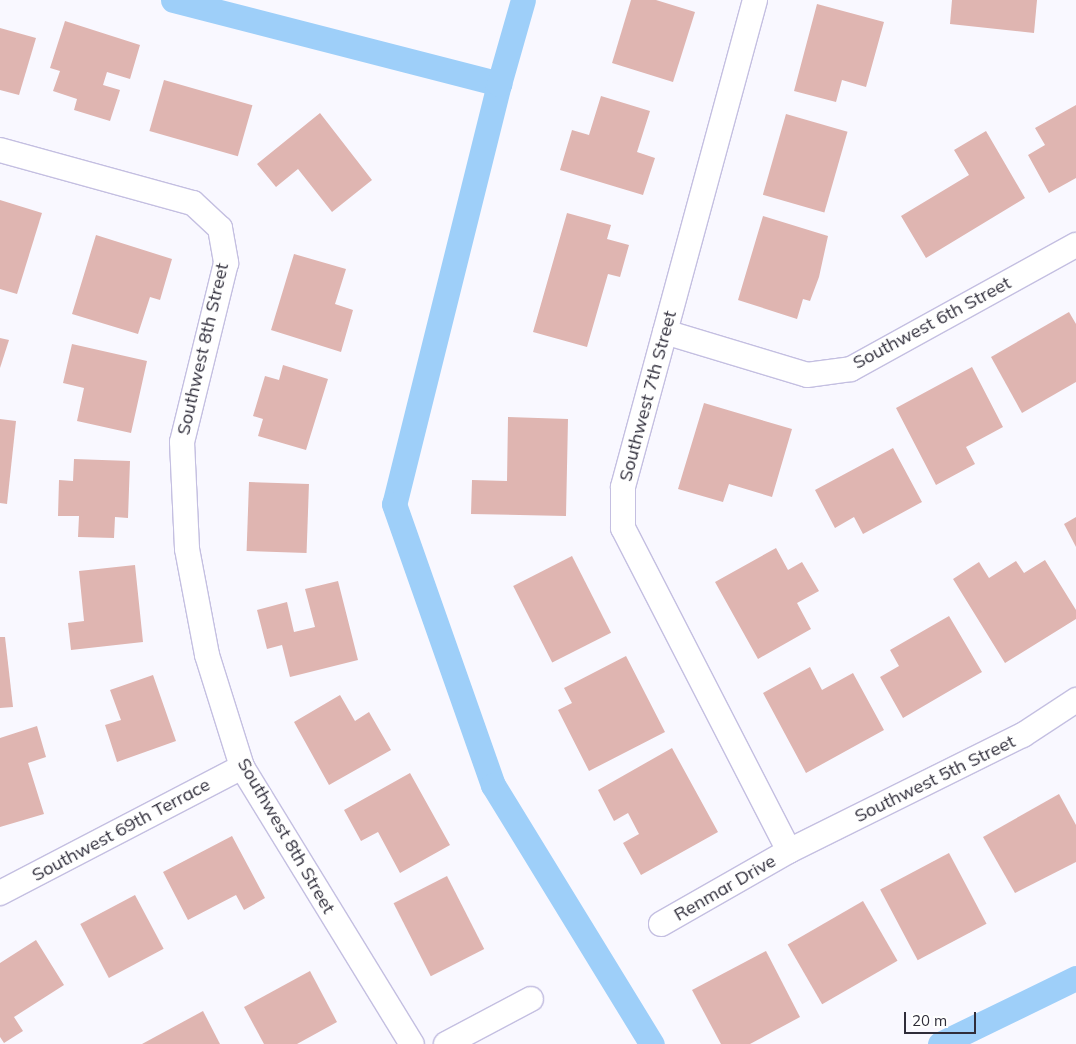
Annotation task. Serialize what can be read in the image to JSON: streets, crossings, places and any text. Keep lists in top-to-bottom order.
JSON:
{
  "streets": {
    "street": [
      "Southwest 6th Street",
      "Southwest 8th Street",
      "Southwest 7th Street",
      "Southwest 5th Street",
      "Southwest 69th Terrace",
      "Renmar Drive"
    ]
  },
  "crossings": [
    ["Southwest 6th Street", "Southwest 7th Street"],
    ["Southwest 8th Street", "Southwest 69th Terrace"],
    ["Southwest 7th Street", "Southwest 5th Street"],
    ["Southwest 7th Street", "Renmar Drive"],
    ["Southwest 5th Street", "Renmar Drive"]
  ],
  "scale_bar": "20 m"
}
